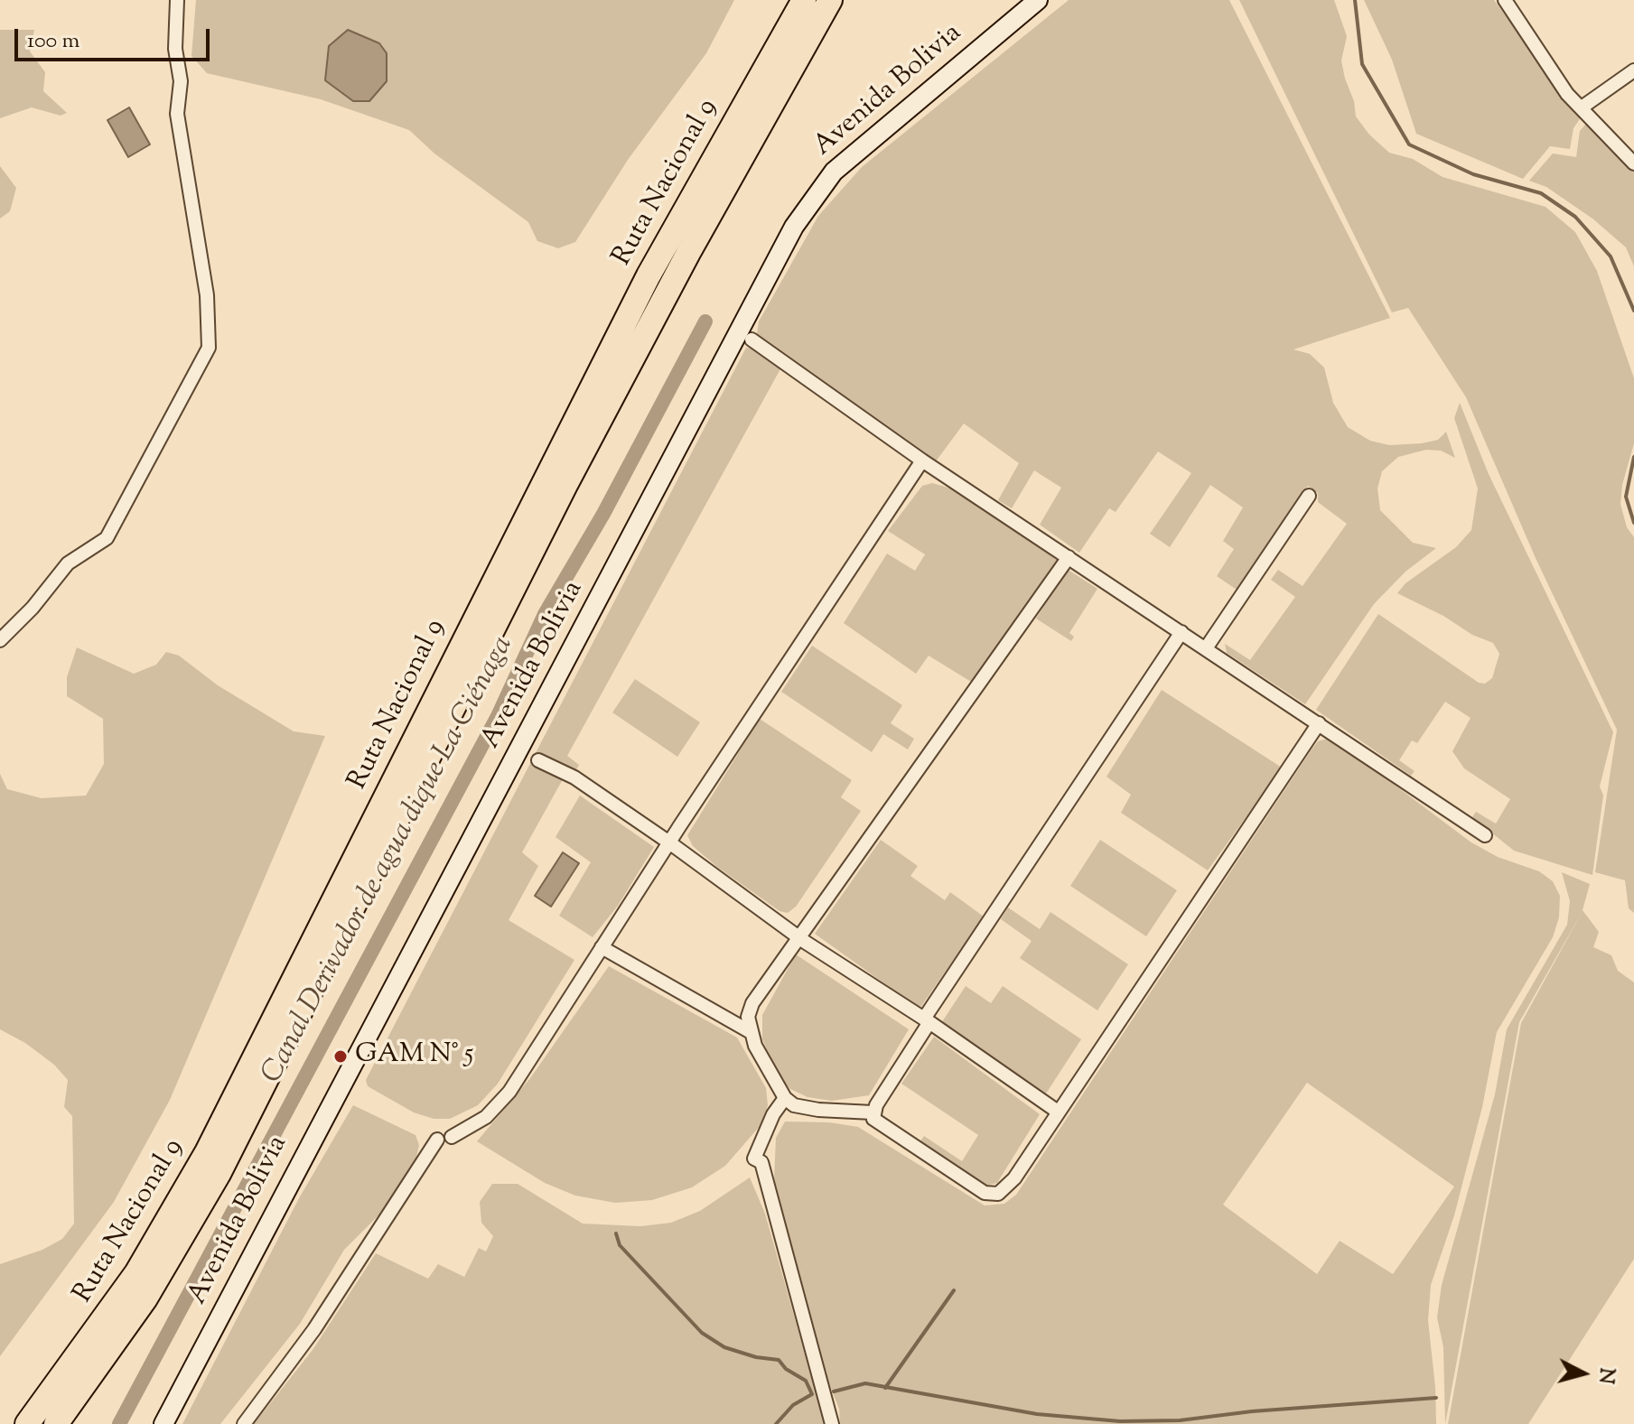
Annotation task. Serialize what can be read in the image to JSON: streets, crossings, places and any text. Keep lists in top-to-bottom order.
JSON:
{
  "streets": {
    "highway": ["Ruta Nacional 9"],
    "street": ["Avenida Bolivia"]
  },
  "water": ["Canal Derivador de agua dique La Ciénaga"],
  "places": ["GAM N° 5"],
  "scale_bar": "100 m",
  "north": "right"
}
